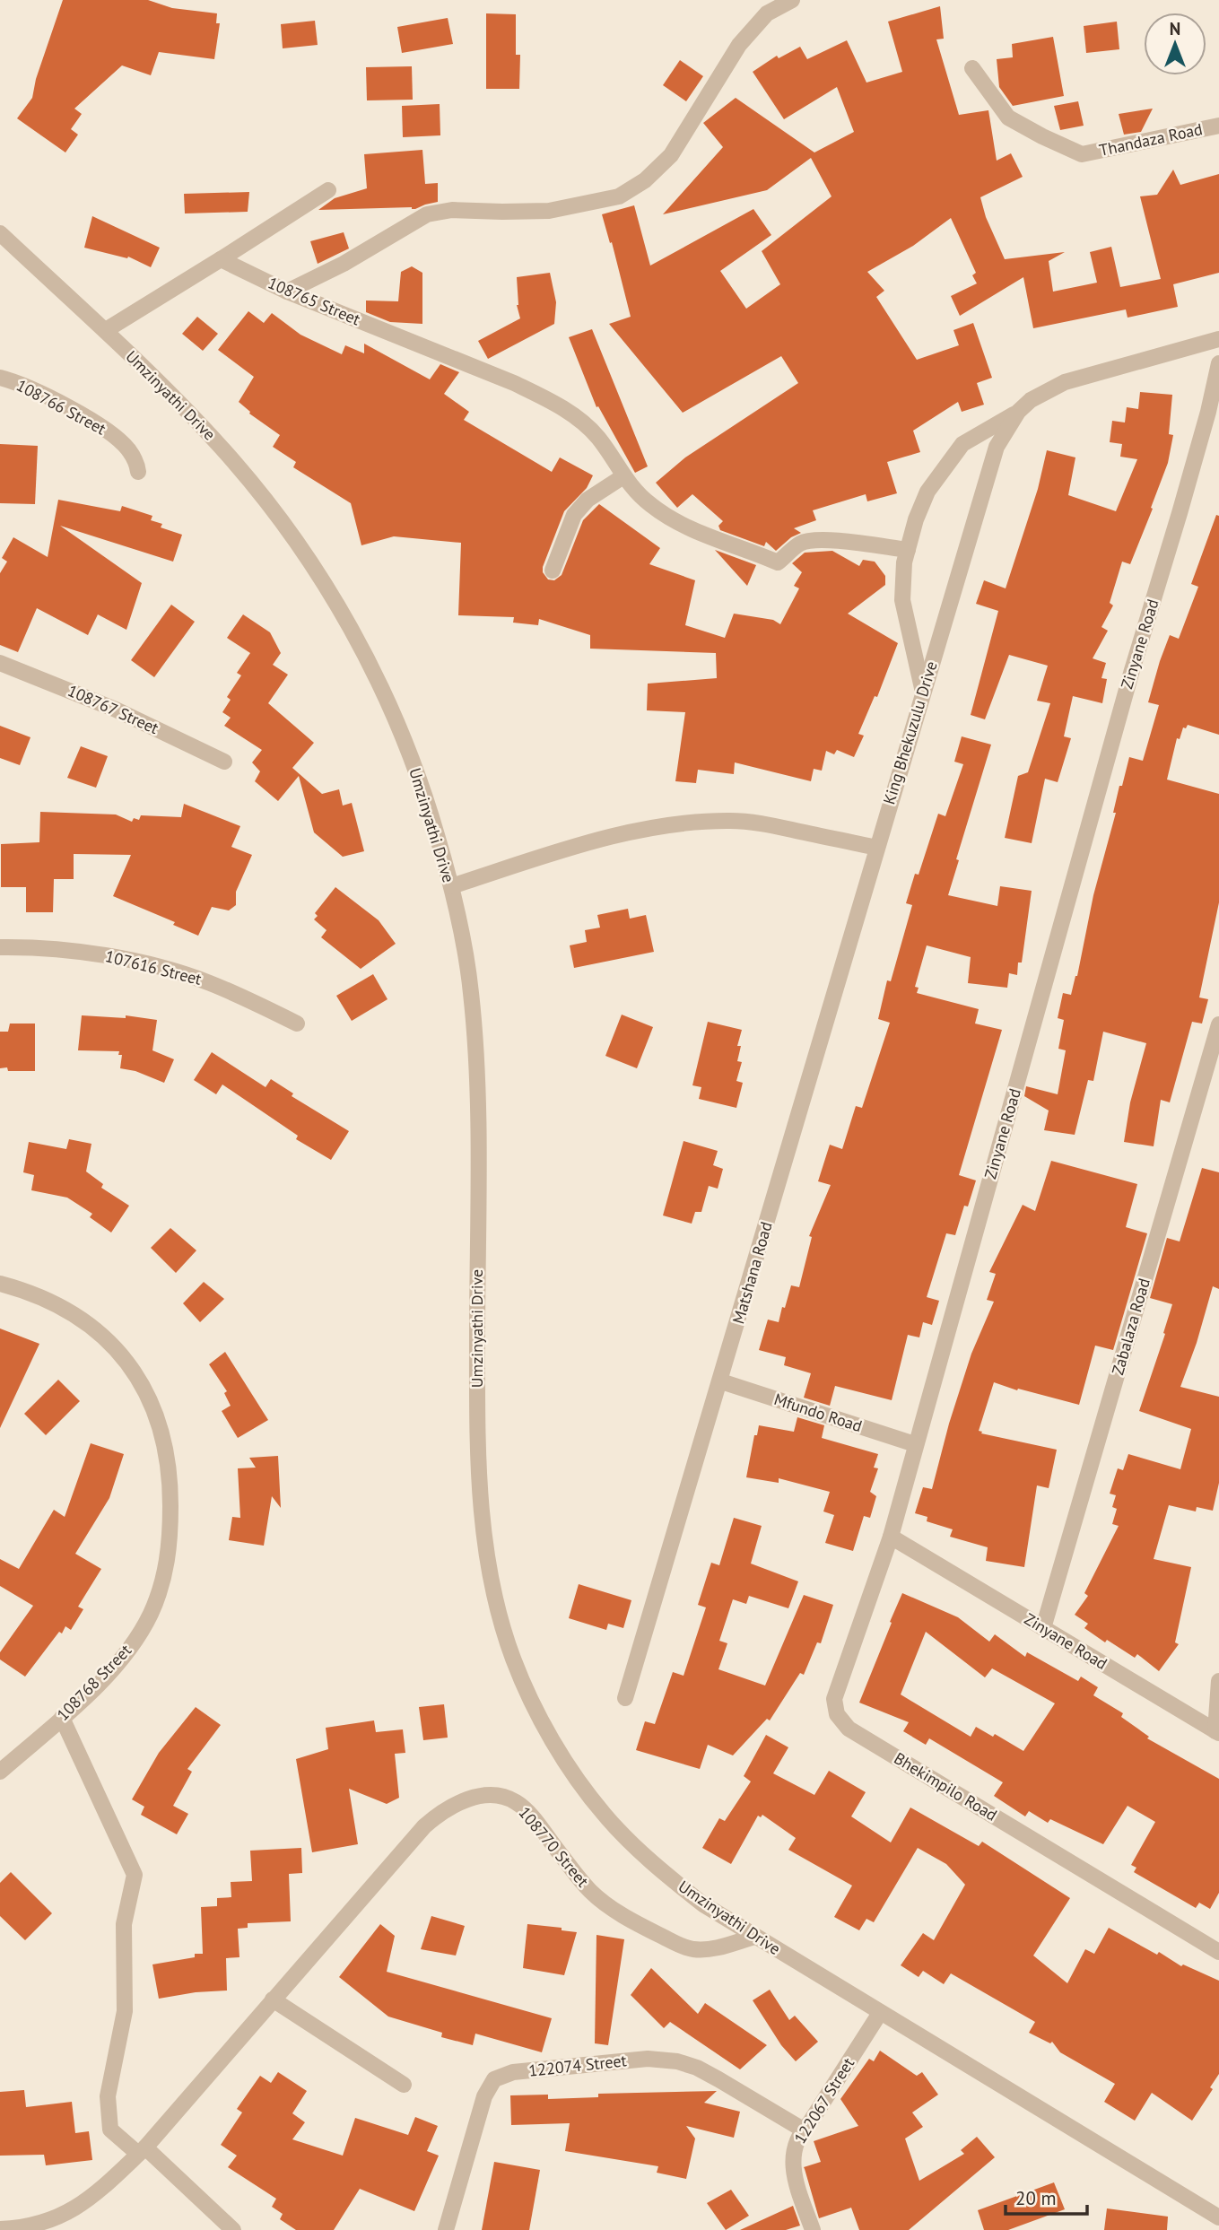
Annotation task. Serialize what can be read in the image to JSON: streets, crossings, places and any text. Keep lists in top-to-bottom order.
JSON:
{
  "streets": {
    "street": [
      "Thandaza Road",
      "108765 Street",
      "Umzinyathi Drive",
      "108766 Street",
      "Zinyane Road",
      "108767 Street",
      "King Bhekuzulu Drive",
      "107616 Street",
      "Matshana Road",
      "Zabalaza Road",
      "Mfundo Road",
      "108768 Street",
      "Bhekimpilo Road",
      "108770 Street",
      "122074 Street",
      "122067 Street"
    ]
  },
  "crossings": [
    ["Umzinyathi Drive", "108770 Street"],
    ["Umzinyathi Drive", "122067 Street"],
    ["Zinyane Road", "Zabalaza Road"],
    ["Zinyane Road", "Mfundo Road"],
    ["Zinyane Road", "Bhekimpilo Road"],
    ["King Bhekuzulu Drive", "Matshana Road"],
    ["Matshana Road", "Mfundo Road"],
    ["122074 Street", "122067 Street"]
  ],
  "scale_bar": "20 m",
  "north": "top"
}
